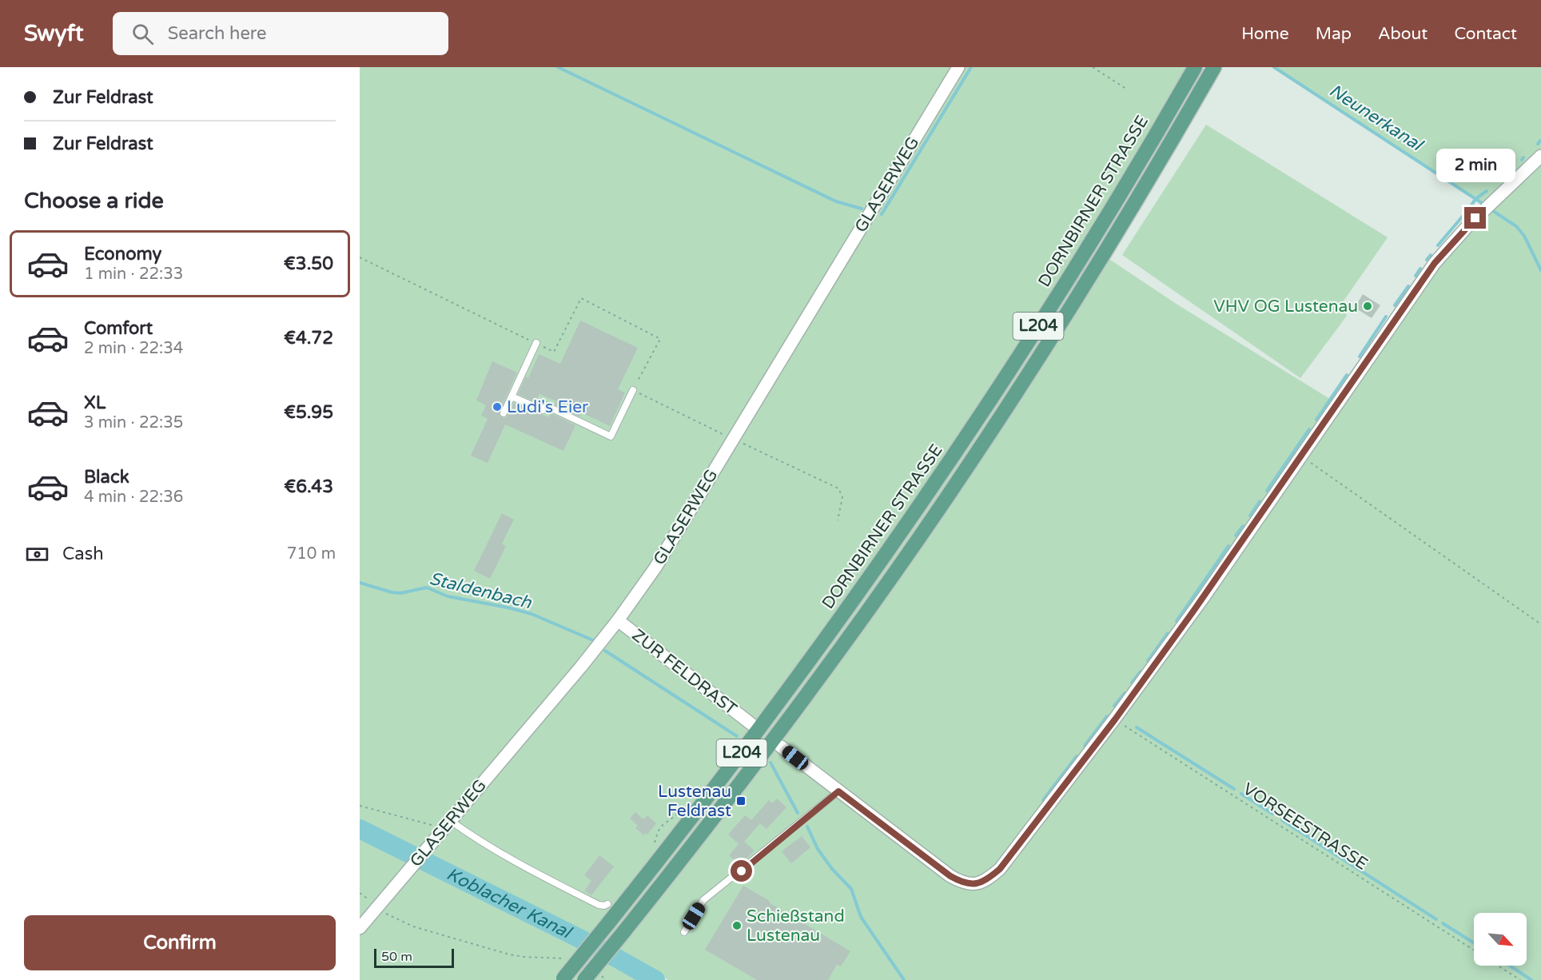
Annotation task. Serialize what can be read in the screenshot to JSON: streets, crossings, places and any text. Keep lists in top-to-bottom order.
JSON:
{
  "streets": {
    "main road": ["DORNBIRNER STRASSE", "L204"],
    "street": ["GLASERWEG", "ZUR FELDRAST"],
    "path": ["VORSEESTRASSE"]
  },
  "crossings": [
    ["GLASERWEG", "ZUR FELDRAST"]
  ],
  "water": ["Neunerkanal", "Staldenbach", "Koblacher Kanal"],
  "places": {
    "other": ["VHV OG Lustenau", "Ludi's Eier", "Schießstand Lustenau"],
    "transit": ["Lustenau Feldrast"]
  },
  "scale_bar": "50 m",
  "north": "bottom right",
  "page": {
    "header": "Swyft",
    "search": "Search here",
    "nav": [
      "Home",
      "Map",
      "About",
      "Contact"
    ],
    "banner": ["Zur Feldrast", "Zur Feldrast"],
    "bubble": "2 min",
    "heading": "Choose a ride",
    "list": [
      {
        "name": "Economy",
        "note": "1 min · 22:33",
        "value": "€3.50"
      },
      {
        "name": "Comfort",
        "note": "2 min · 22:34",
        "value": "€4.72"
      },
      {
        "name": "XL",
        "note": "3 min · 22:35",
        "value": "€5.95"
      },
      {
        "name": "Black",
        "note": "4 min · 22:36",
        "value": "€6.43"
      }
    ],
    "pay": ["Cash", "710 m"],
    "buttons": "Confirm",
    "scale": "50 m"
  }
}
